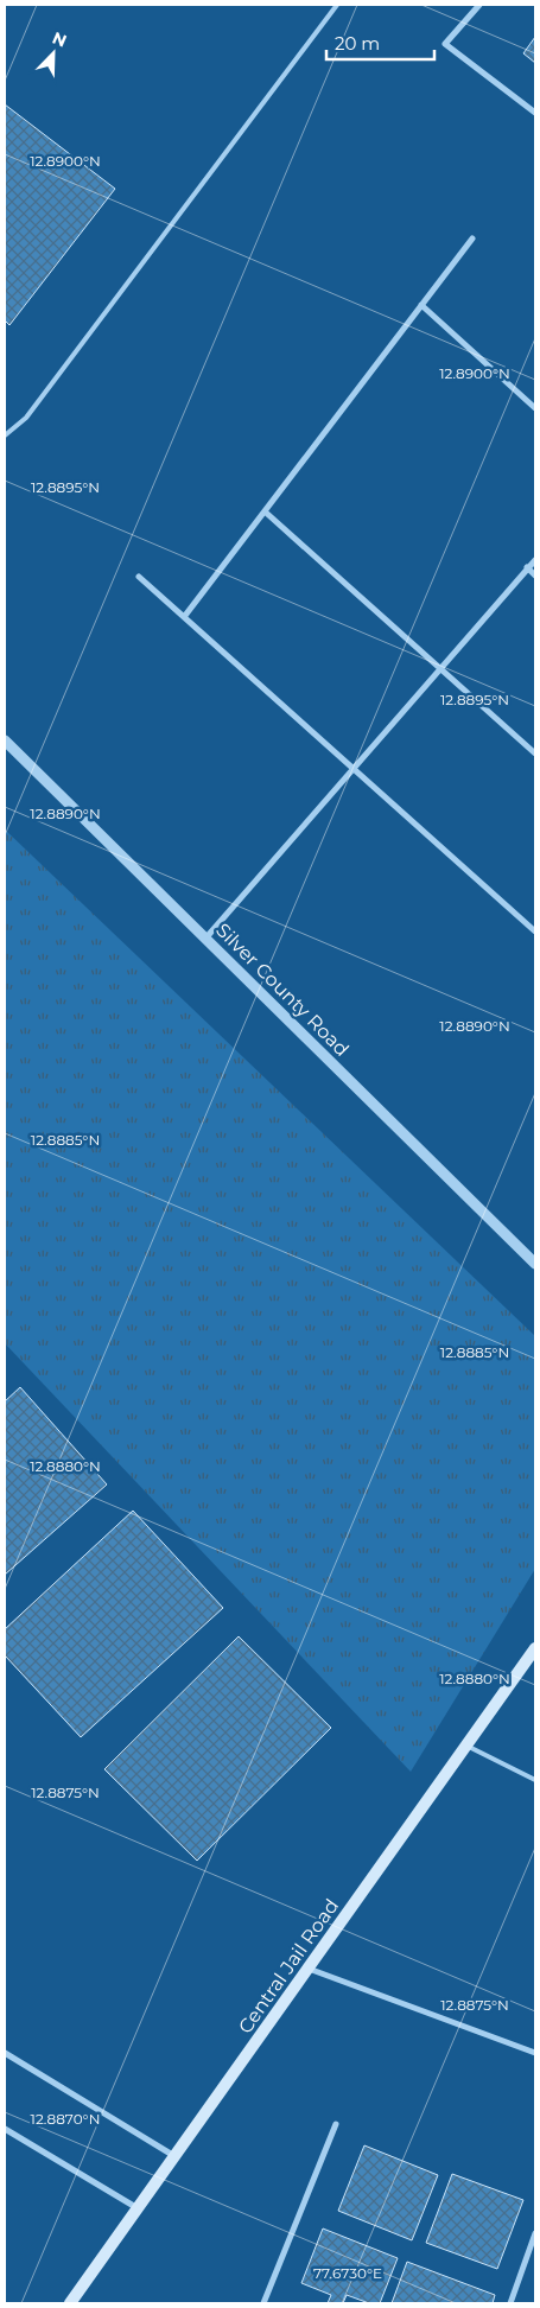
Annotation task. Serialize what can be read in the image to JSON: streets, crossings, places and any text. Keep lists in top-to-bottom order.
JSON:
{
  "streets": {
    "main road": ["Central Jail Road"],
    "street": ["Silver County Road"]
  },
  "scale_bar": "20 m",
  "north": "top right",
  "coordinates": [
    "12.8900°N",
    "12.8895°N",
    "12.8890°N",
    "12.8885°N",
    "12.8880°N",
    "12.8875°N",
    "12.8870°N",
    "77.6730°E"
  ]
}
